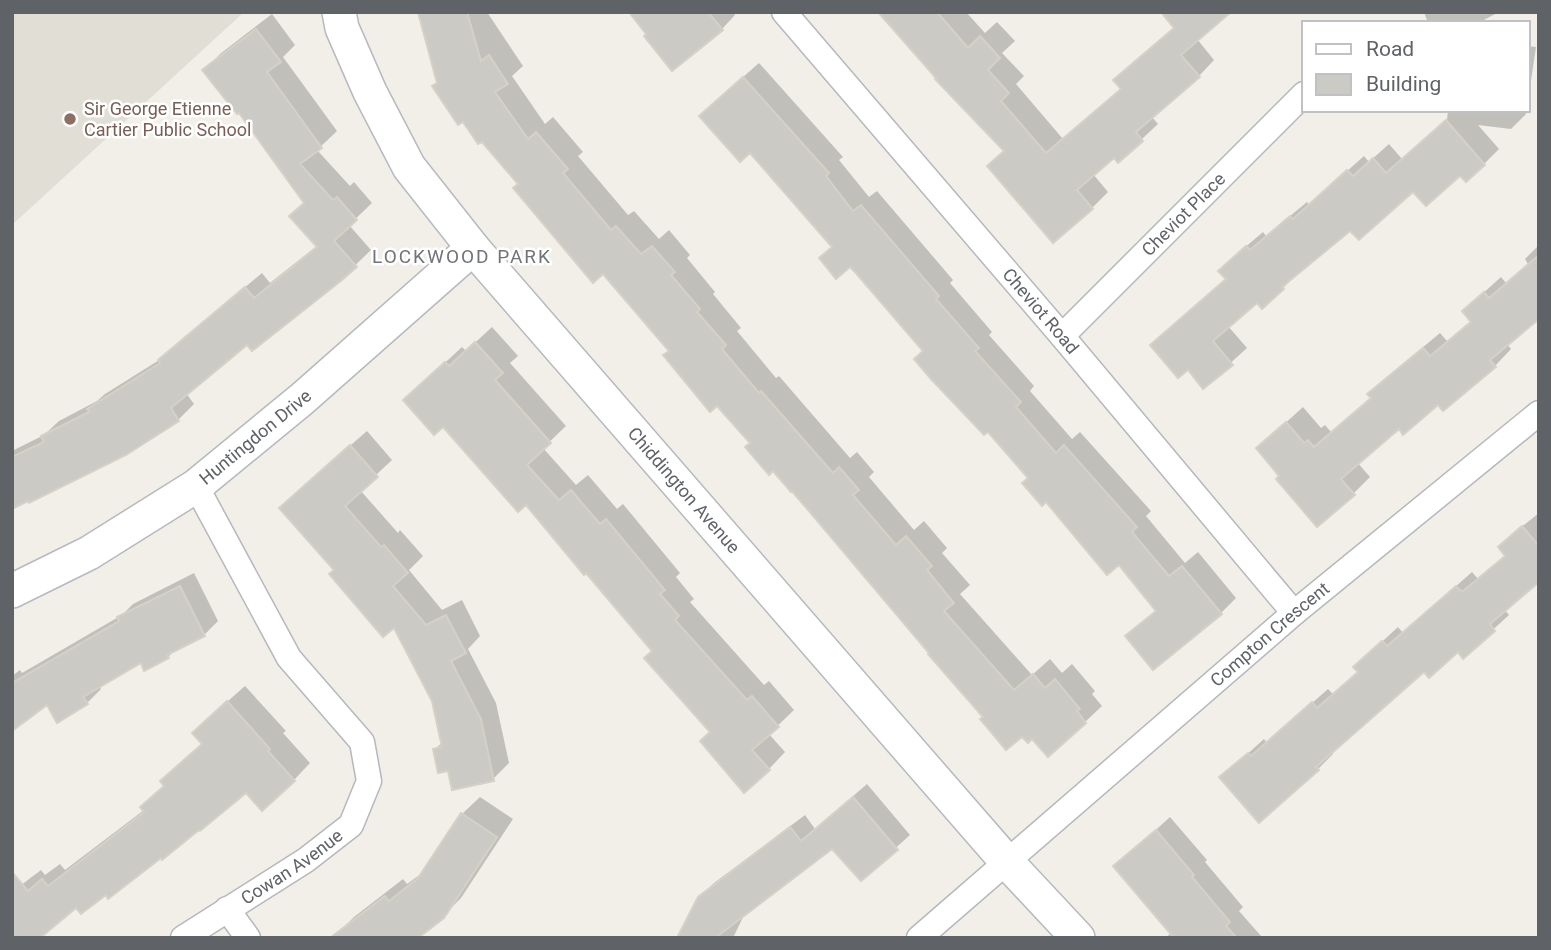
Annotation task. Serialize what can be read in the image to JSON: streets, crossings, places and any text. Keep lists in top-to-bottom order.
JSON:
{
  "streets": {
    "street": [
      "Cheviot Place",
      "Cheviot Road",
      "Huntingdon Drive",
      "Chiddington Avenue",
      "Compton Crescent",
      "Cowan Avenue"
    ]
  },
  "crossings": [
    ["Cheviot Place", "Cheviot Road"],
    ["Cheviot Road", "Compton Crescent"],
    ["Huntingdon Drive", "Chiddington Avenue"],
    ["Huntingdon Drive", "Cowan Avenue"],
    ["Chiddington Avenue", "Compton Crescent"]
  ],
  "districts": ["LOCKWOOD PARK"],
  "places": ["Sir George Etienne Cartier Public School"],
  "legend": ["Road", "Building"]
}
